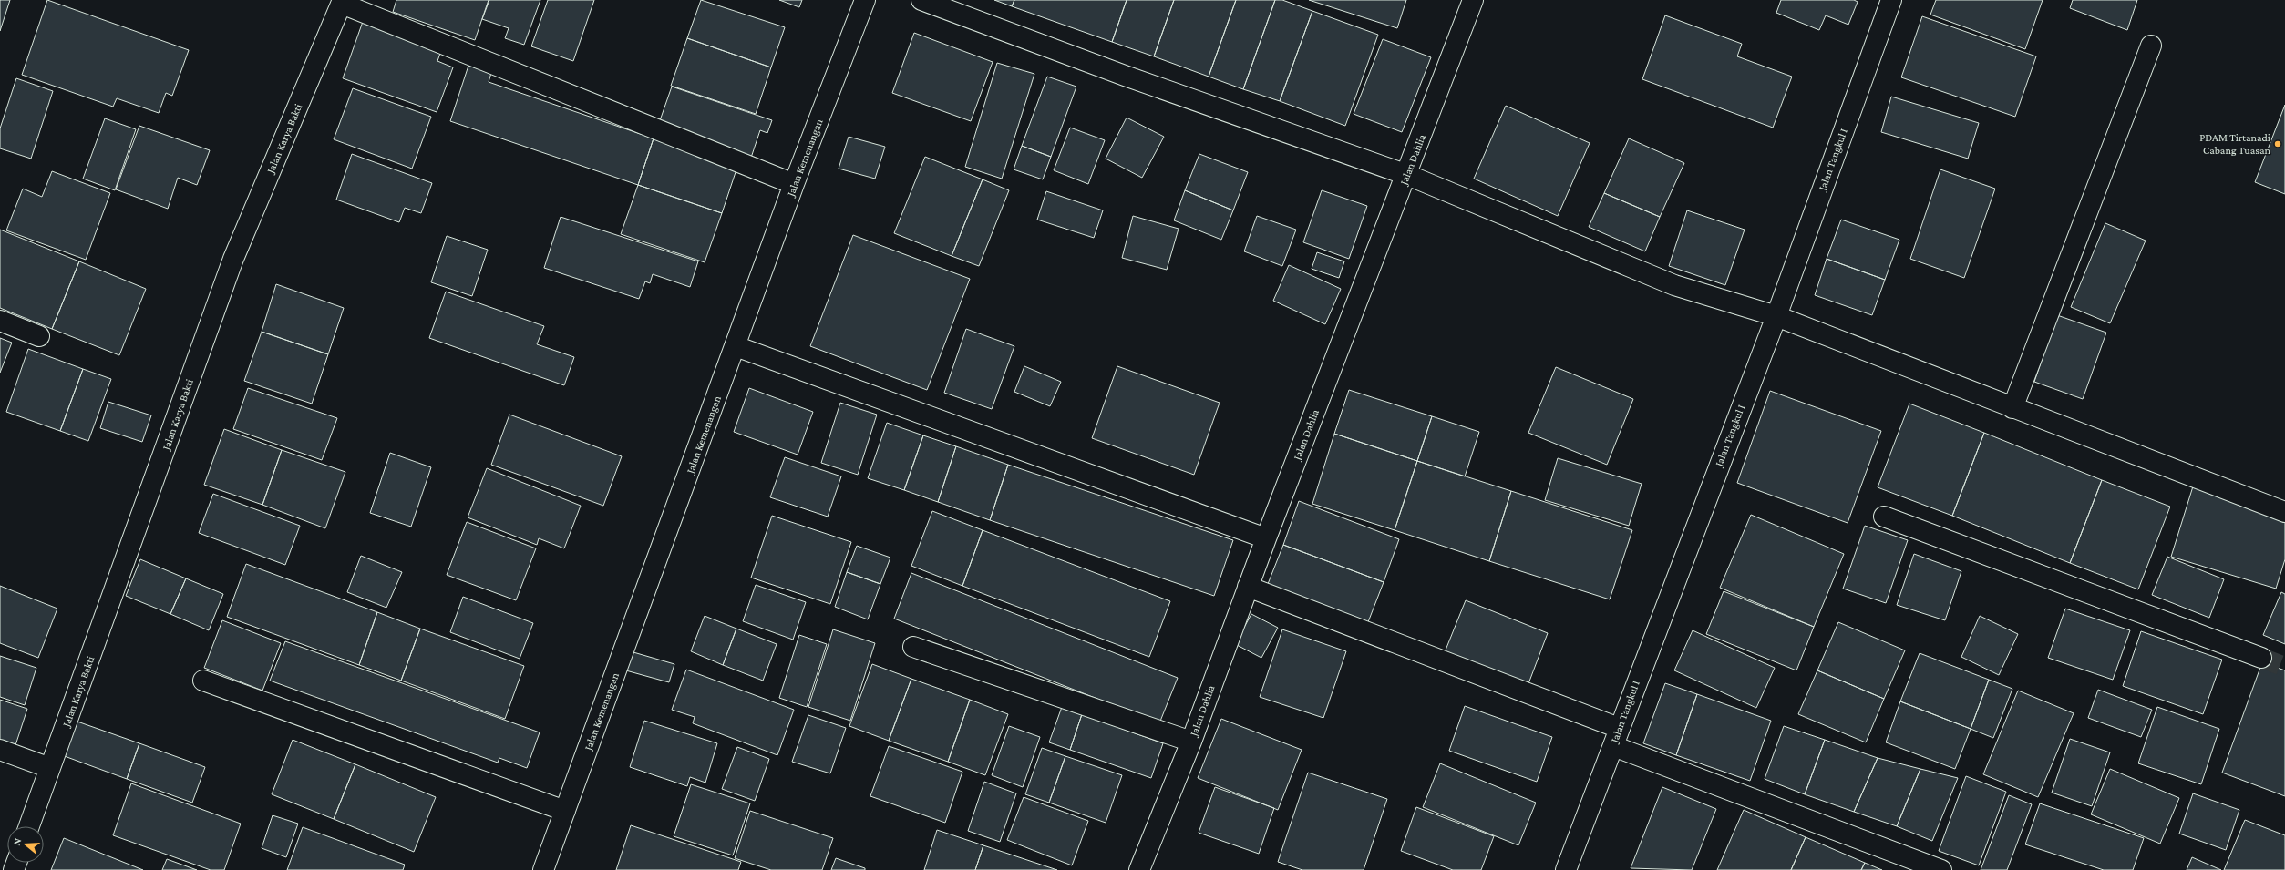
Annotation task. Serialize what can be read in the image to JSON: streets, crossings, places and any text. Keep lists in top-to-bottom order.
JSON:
{
  "streets": {
    "street": [
      "Jalan Karya Bakti",
      "Jalan Kemenangan",
      "Jalan Dahlia",
      "Jalan Tangkul I"
    ]
  },
  "places": ["PDAM Tirtanadi Cabang Tuasan"],
  "north": "left"
}
